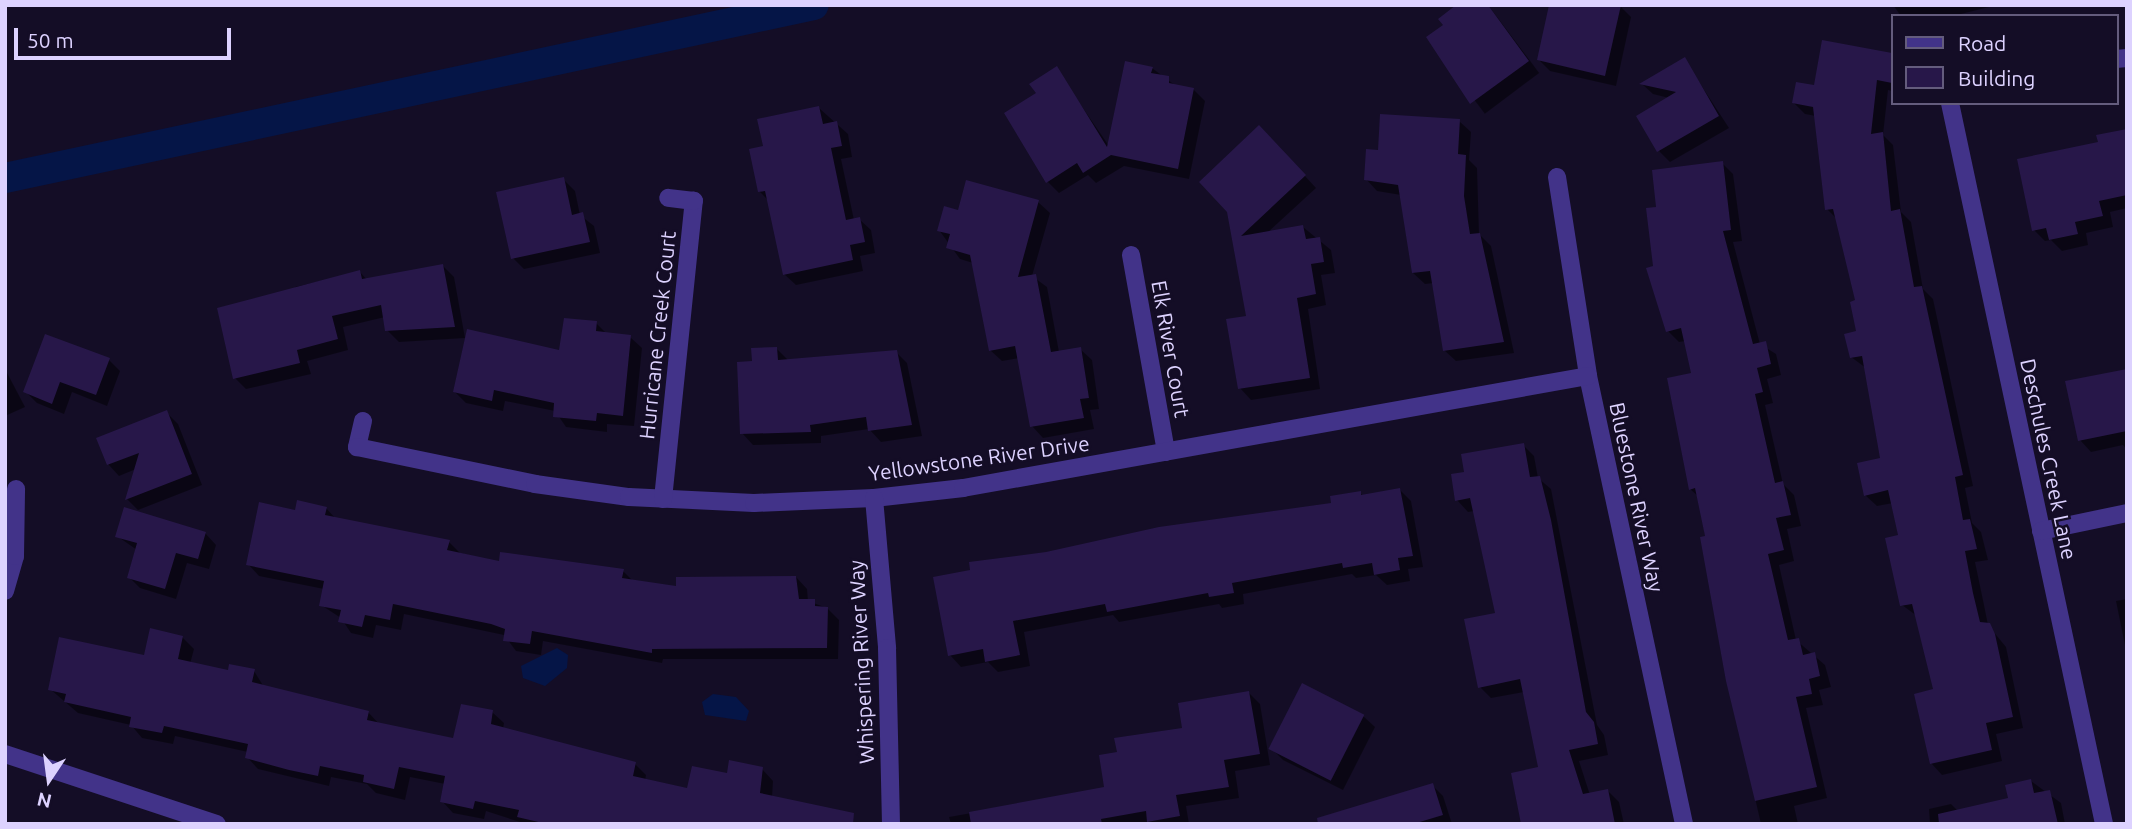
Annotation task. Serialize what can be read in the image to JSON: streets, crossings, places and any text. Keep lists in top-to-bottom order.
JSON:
{
  "streets": {
    "street": [
      "Hurricane Creek Court",
      "Elk River Court",
      "Yellowstone River Drive",
      "Deschules Creek Lane",
      "Bluestone River Way",
      "Whispering River Way"
    ]
  },
  "crossings": [
    ["Hurricane Creek Court", "Yellowstone River Drive"],
    ["Elk River Court", "Yellowstone River Drive"],
    ["Yellowstone River Drive", "Bluestone River Way"],
    ["Yellowstone River Drive", "Whispering River Way"]
  ],
  "legend": ["Road", "Building"],
  "scale_bar": "50 m",
  "north": "bottom"
}
